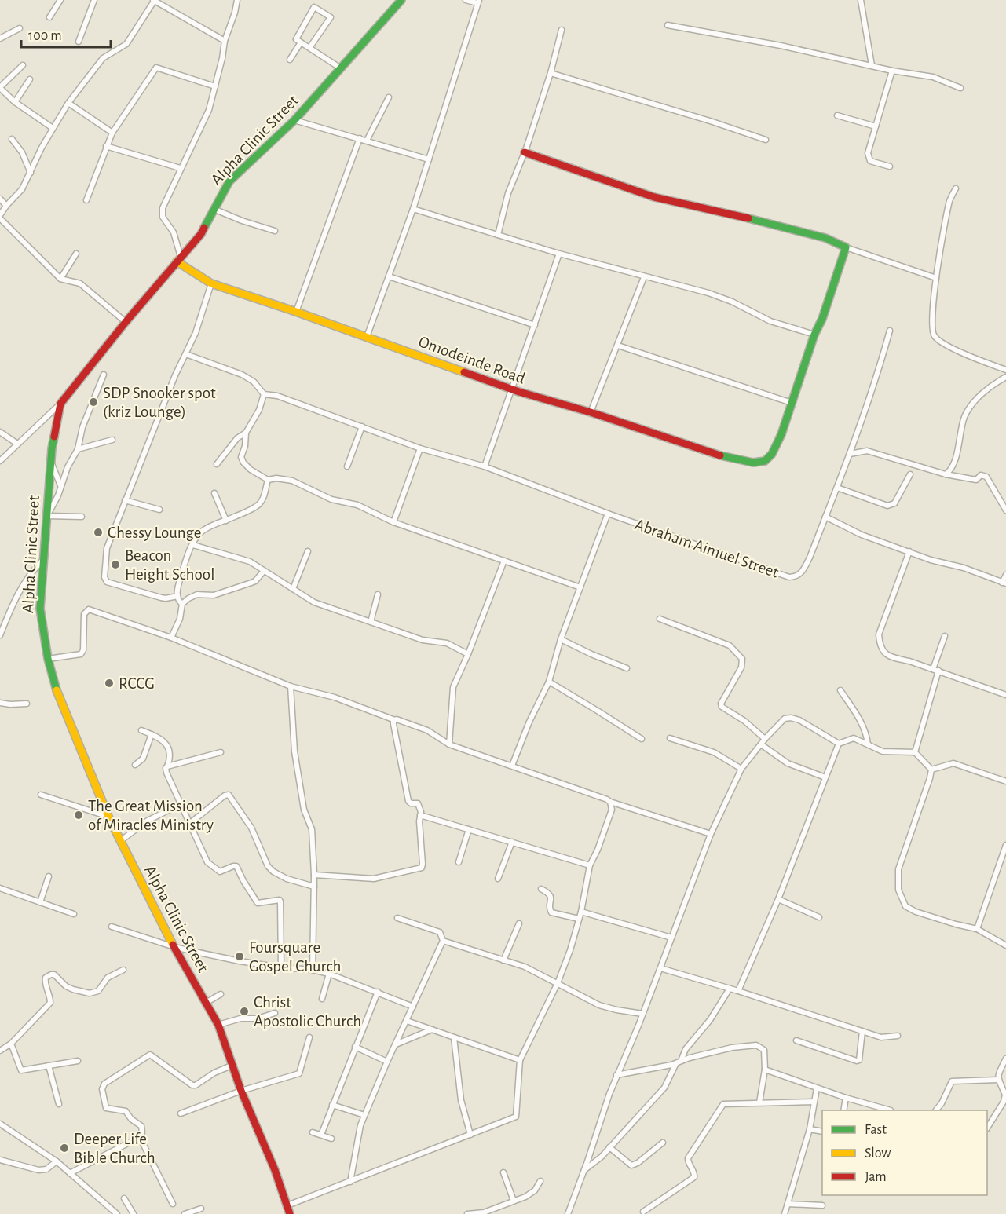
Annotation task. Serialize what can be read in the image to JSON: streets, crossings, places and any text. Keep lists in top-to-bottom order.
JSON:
{
  "streets": {
    "street": ["Alpha Clinic Street", "Omodeinde Road", "Abraham Aimuel Street"]
  },
  "crossings": [
    ["Alpha Clinic Street", "Omodeinde Road"]
  ],
  "places": [
    "SDP Snooker spot (kriz Lounge)",
    "Chessy Lounge",
    "Beacon Height School",
    "RCCG",
    "The Great Mission of Miracles Ministry",
    "Foursquare Gospel Church",
    "Christ Apostolic Church",
    "Deeper Life Bible Church"
  ],
  "legend": ["Fast", "Slow", "Jam"],
  "scale_bar": "100 m"
}
